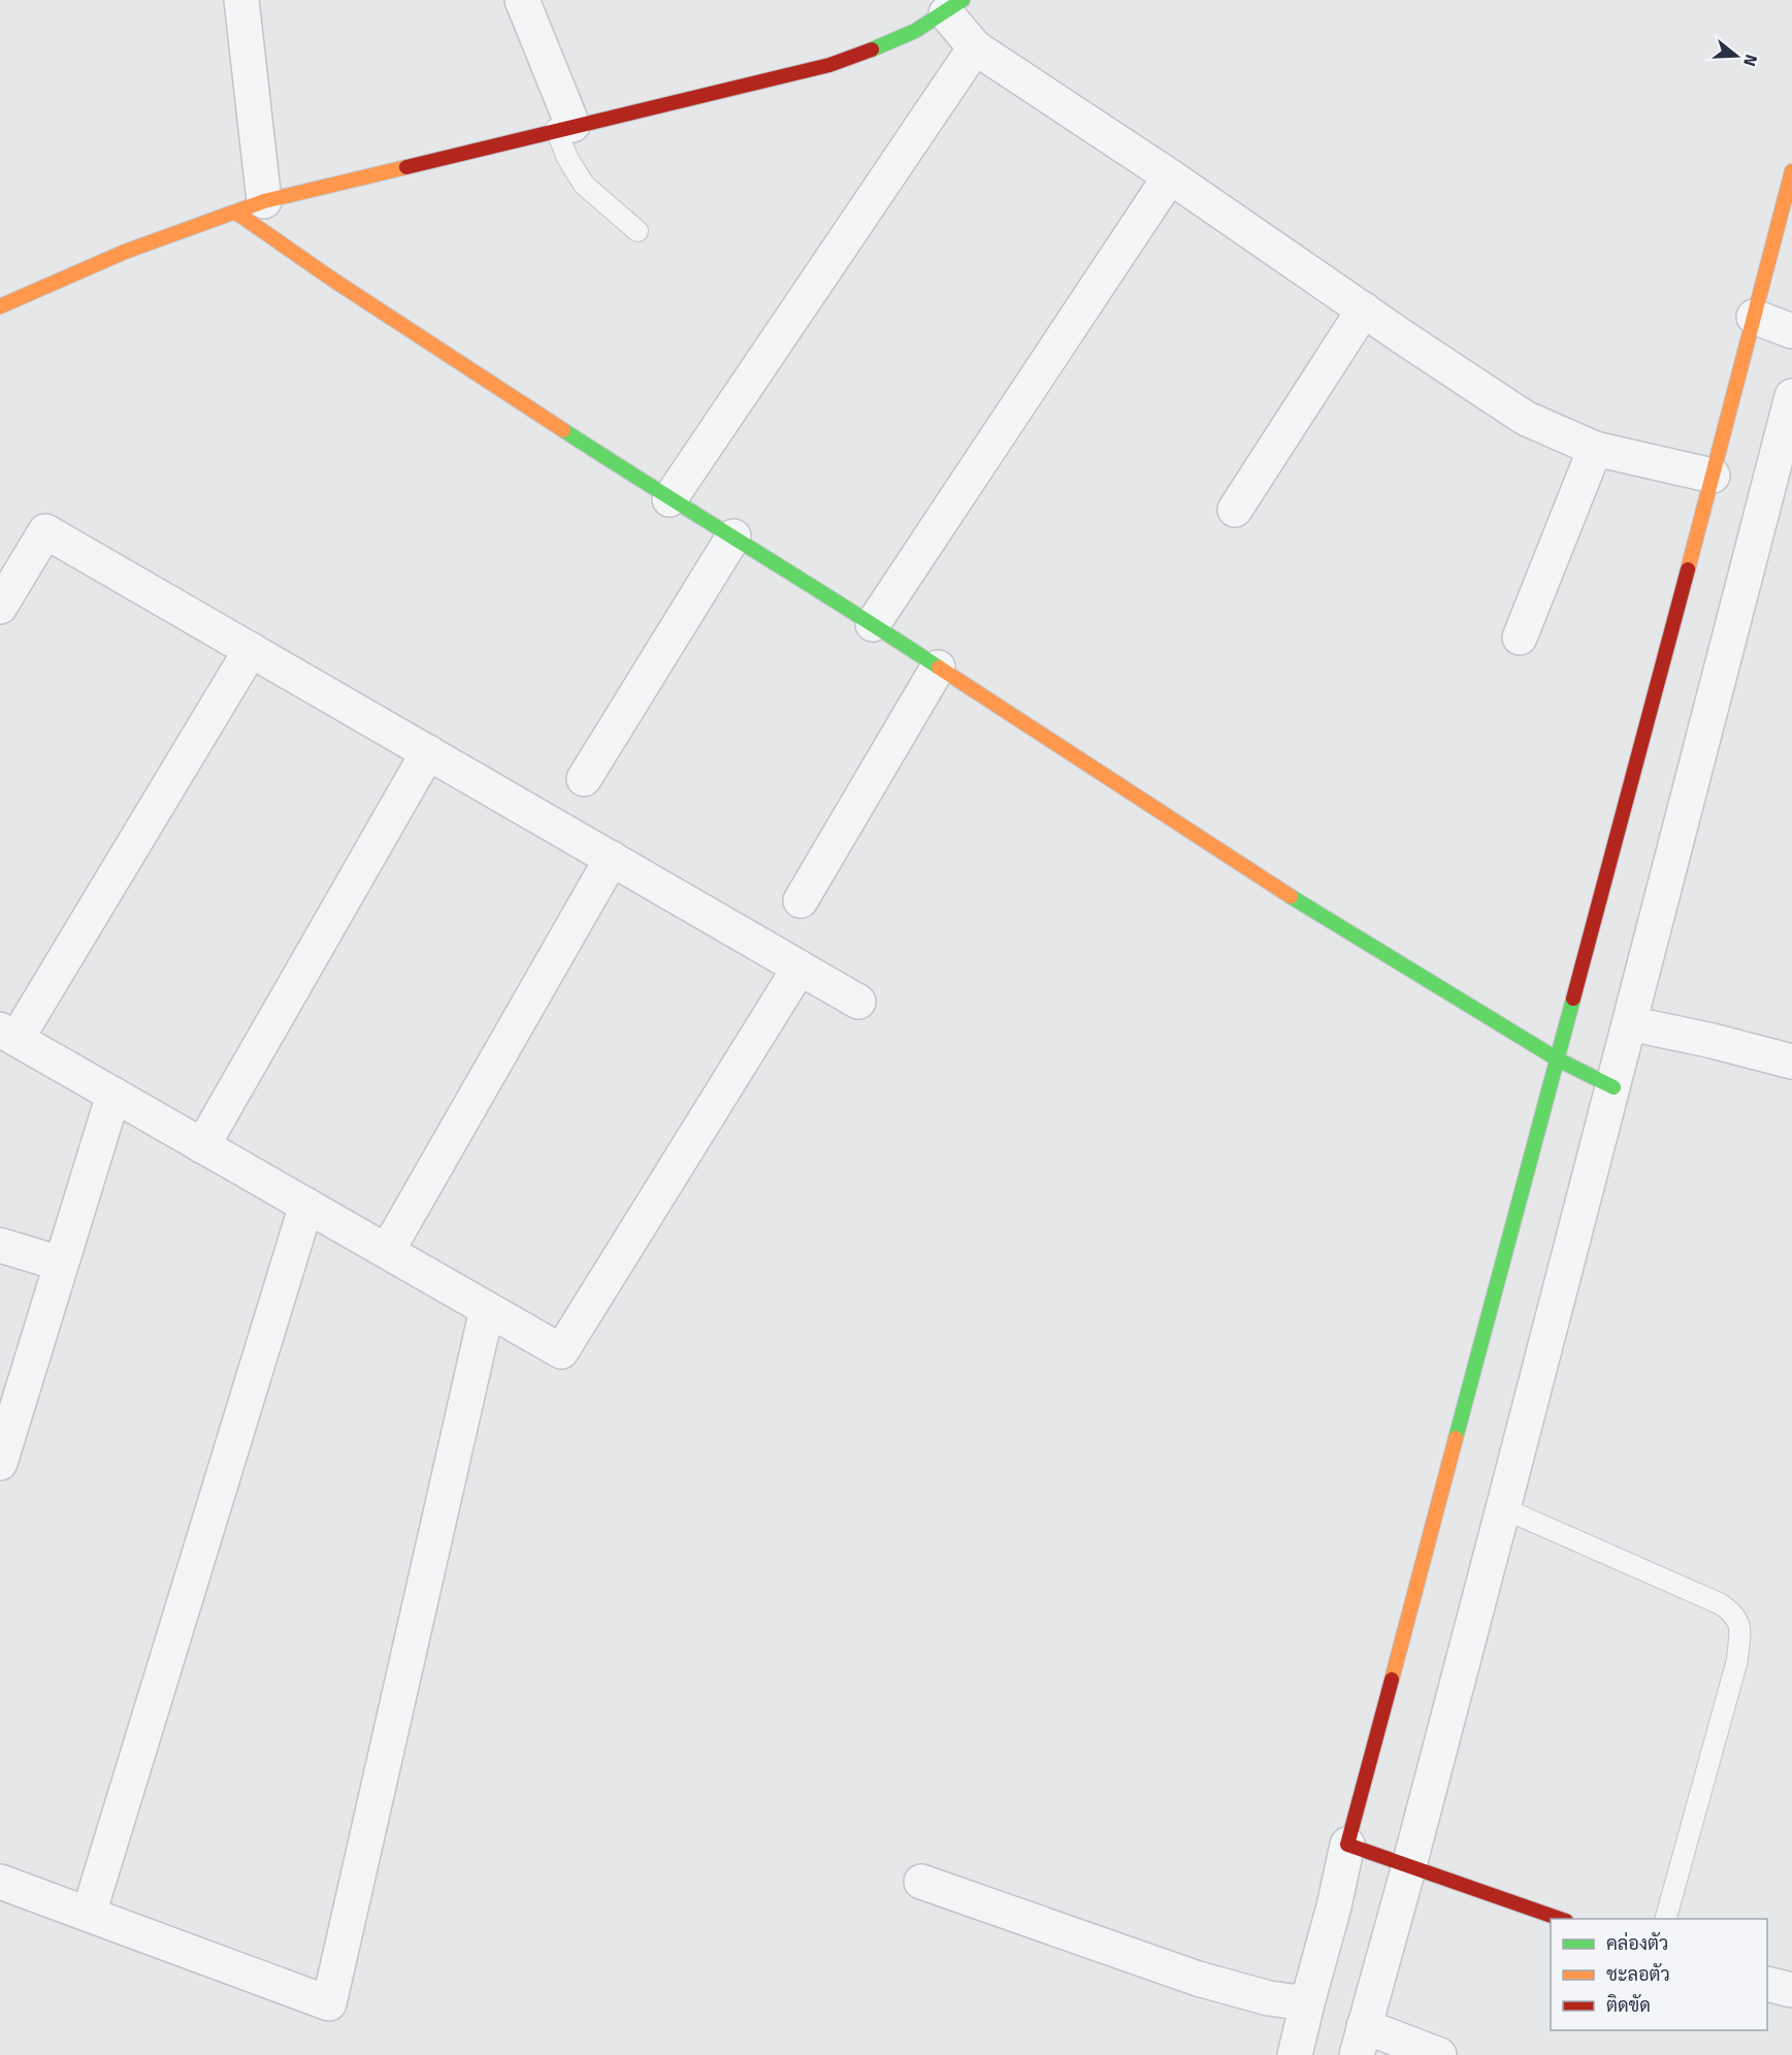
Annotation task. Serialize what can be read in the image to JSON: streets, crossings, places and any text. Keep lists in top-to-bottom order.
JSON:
{
  "legend": ["คล่องตัว", "ชะลอตัว", "ติดขัด"],
  "north": "right"
}
